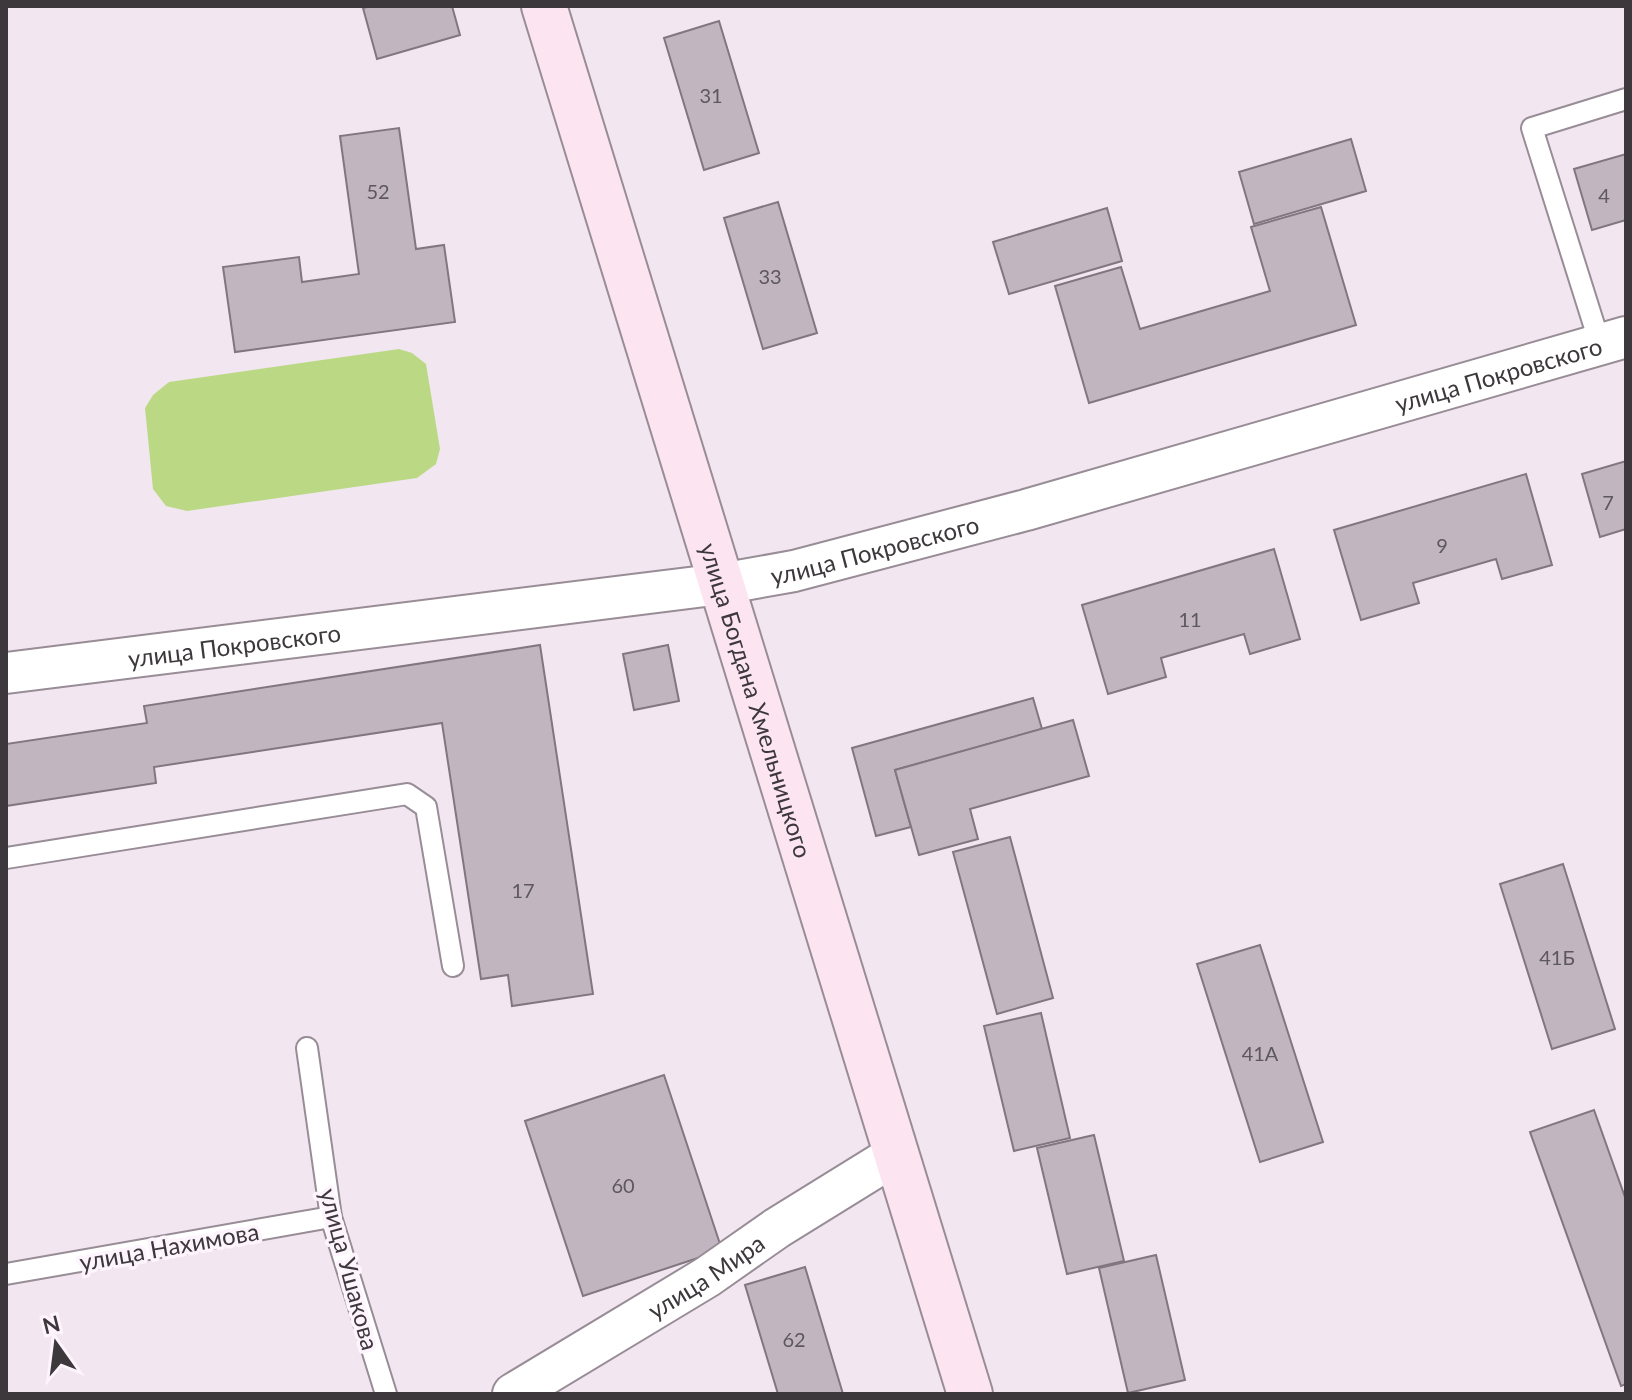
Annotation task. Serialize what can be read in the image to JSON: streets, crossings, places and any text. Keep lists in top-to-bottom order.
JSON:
{
  "streets": {
    "street": ["улица Покровского", "улица Богдана Хмельницкого", "улица Мира"],
    "lane": ["улица Нахимова", "улица Ушакова"]
  },
  "crossings": [
    ["улица Покровского", "улица Богдана Хмельницкого"],
    ["улица Богдана Хмельницкого", "улица Мира"],
    ["улица Нахимова", "улица Ушакова"]
  ],
  "house_numbers": [
    "31",
    "52",
    "4",
    "33",
    "7",
    "9",
    "11",
    "17",
    "41Б",
    "41А",
    "60",
    "62"
  ],
  "north": "top"
}
